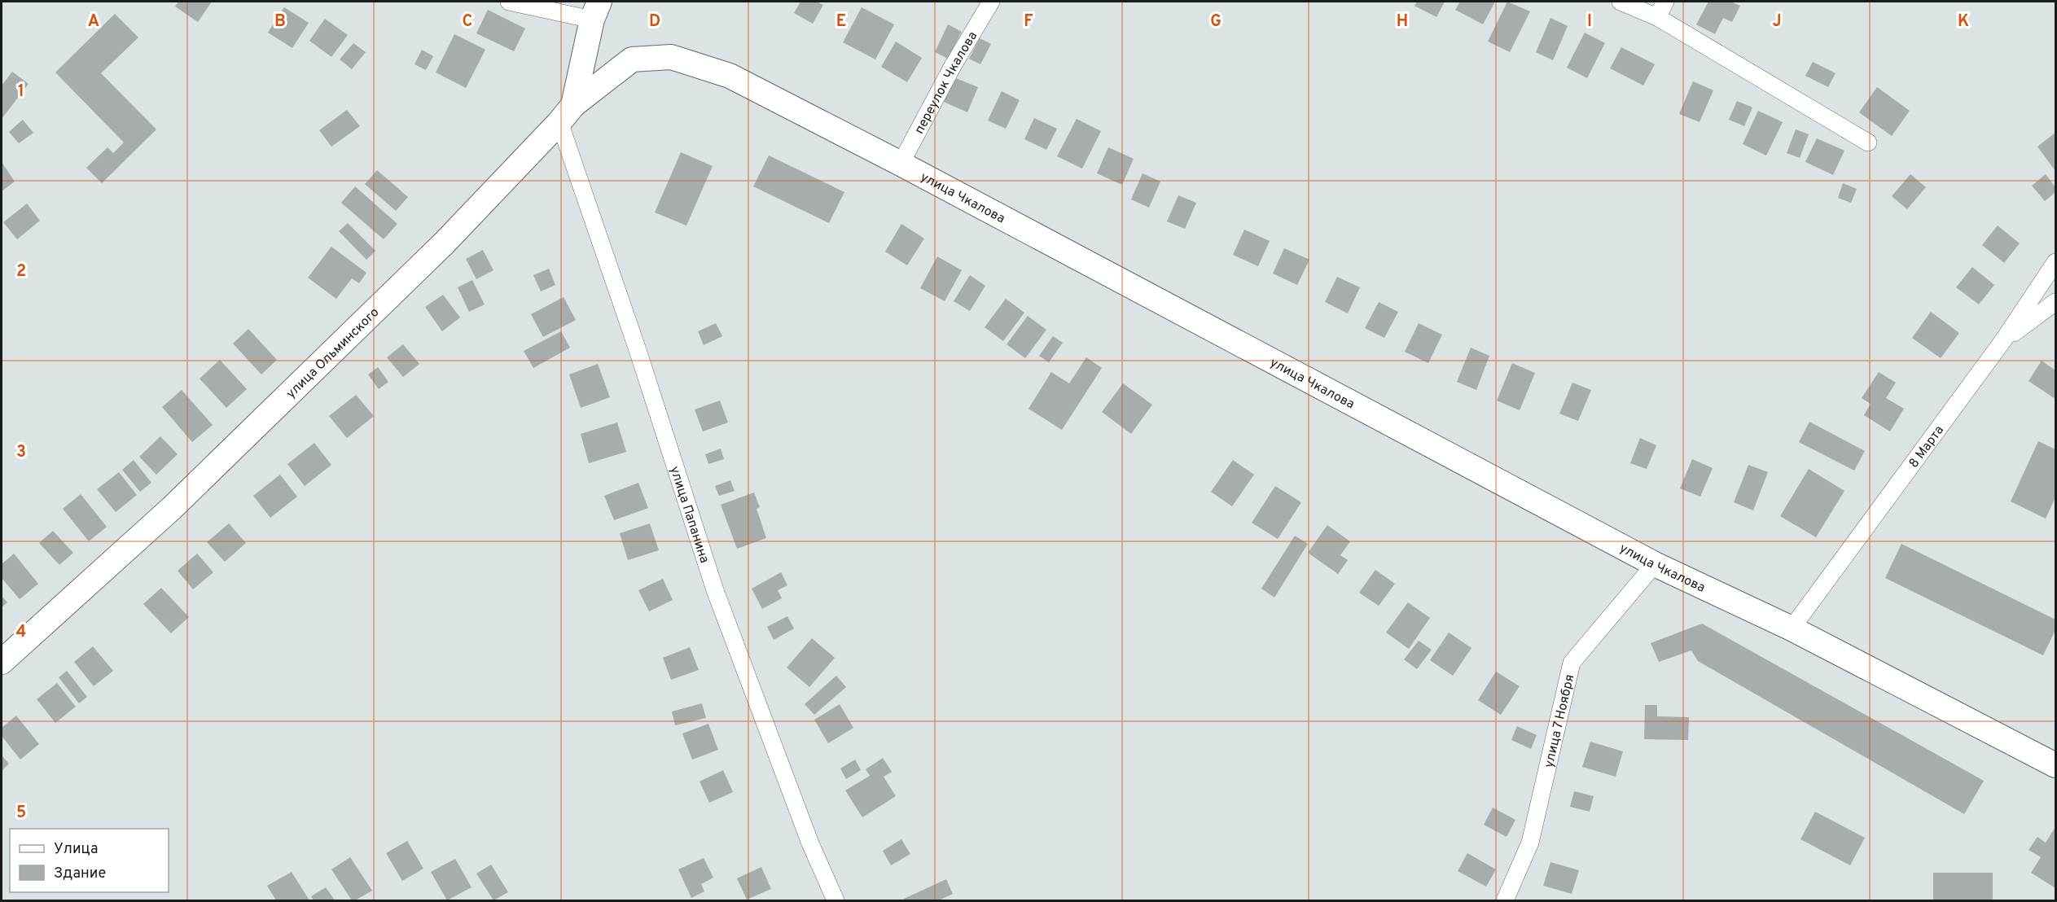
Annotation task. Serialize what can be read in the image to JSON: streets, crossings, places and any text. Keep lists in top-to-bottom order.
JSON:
{
  "streets": {
    "street": [
      "переулок Чкалова",
      "улица Чкалова",
      "улица Ольминского",
      "8 Марта",
      "улица Папанина",
      "улица 7 Ноября"
    ]
  },
  "crossings": [
    ["переулок Чкалова", "улица Чкалова"],
    ["улица Чкалова", "улица Ольминского"],
    ["улица Чкалова", "8 Марта"],
    ["улица Чкалова", "улица Папанина"],
    ["улица Чкалова", "улица 7 Ноября"],
    ["улица Ольминского", "улица Папанина"]
  ],
  "legend": ["Улица", "Здание"],
  "grid": {
    "columns": [
      "A",
      "B",
      "C",
      "D",
      "E",
      "F",
      "G",
      "H",
      "I",
      "J",
      "K"
    ],
    "rows": [
      "1",
      "2",
      "3",
      "4",
      "5"
    ]
  }
}
